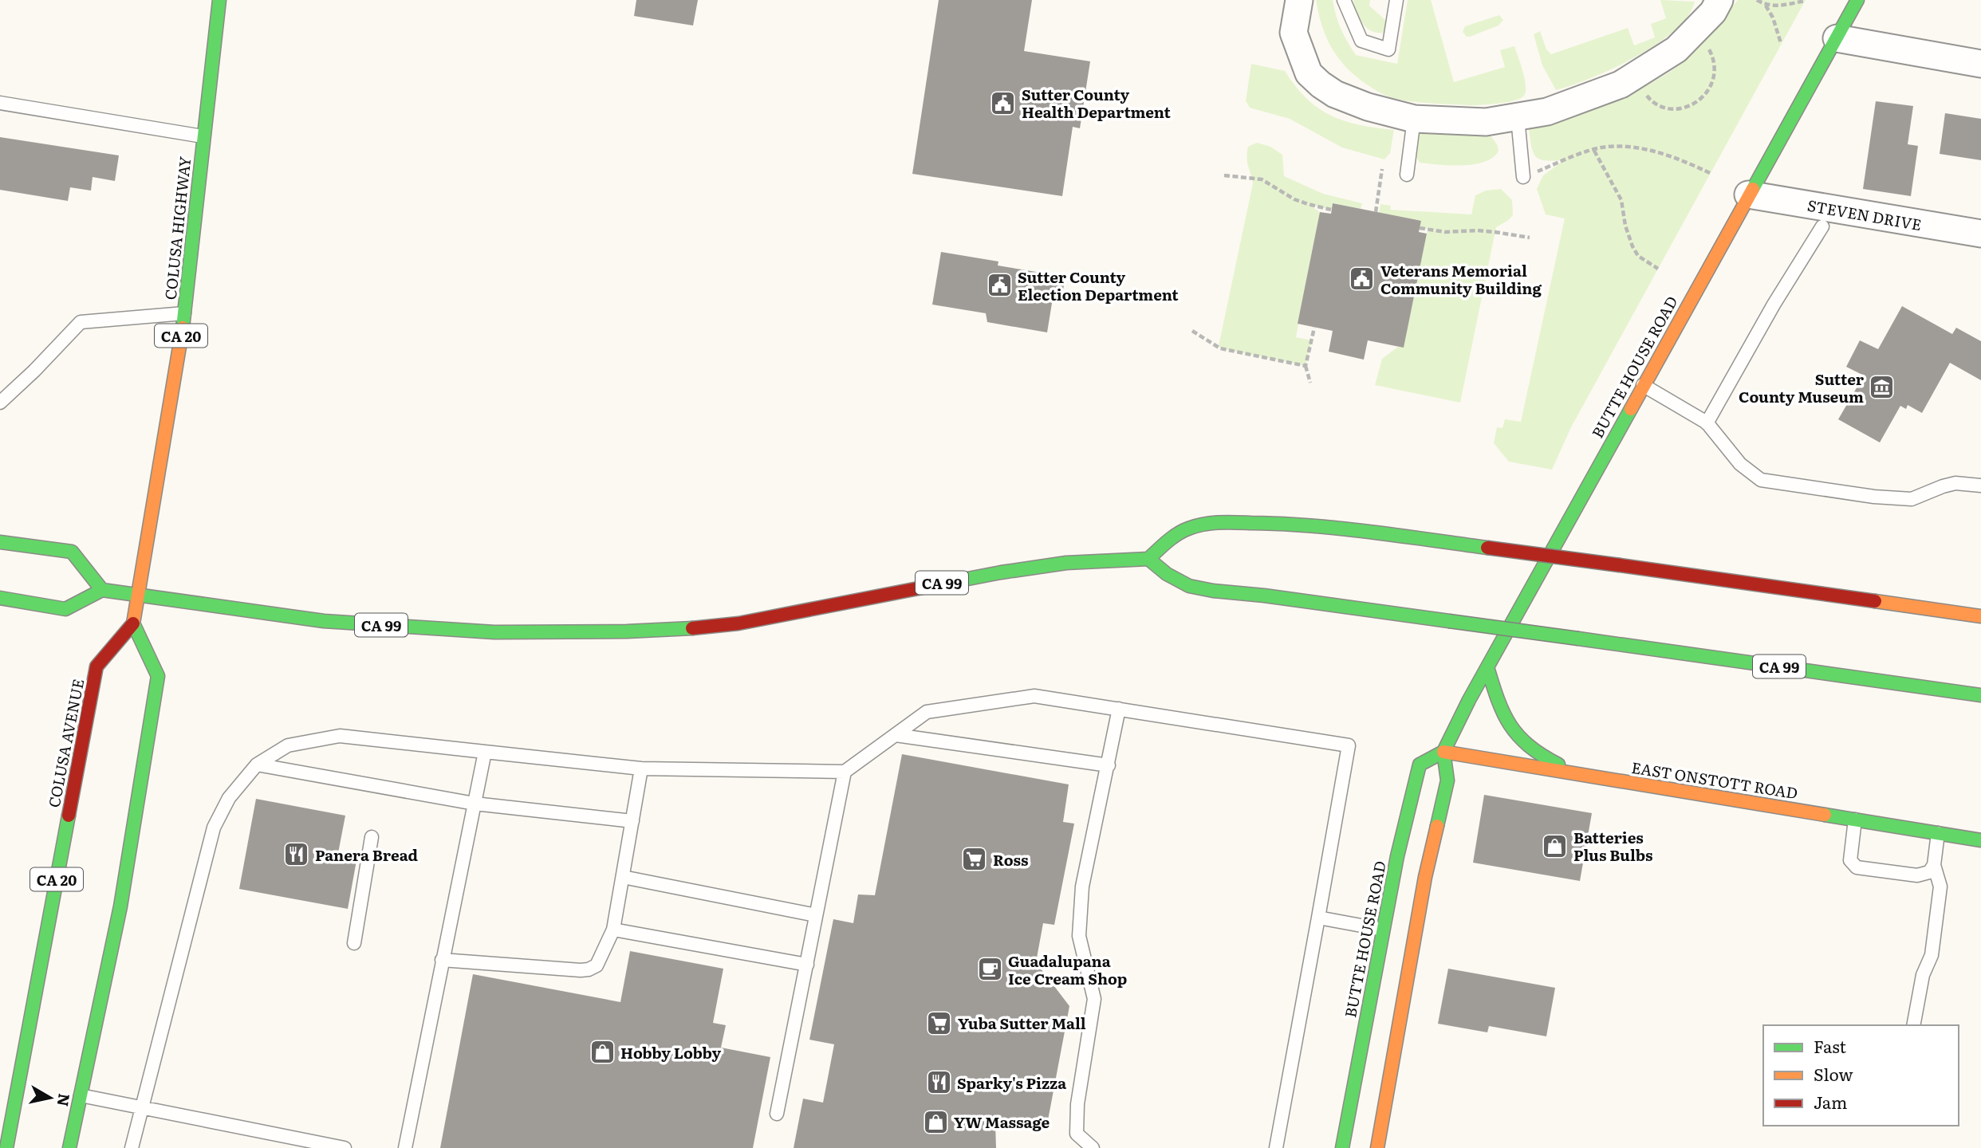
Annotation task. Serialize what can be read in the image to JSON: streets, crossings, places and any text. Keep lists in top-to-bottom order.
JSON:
{
  "streets": {
    "main road": [
      "COLUSA HIGHWAY",
      "CA 20",
      "BUTTE HOUSE ROAD",
      "CA 99",
      "COLUSA AVENUE",
      "EAST ONSTOTT ROAD"
    ],
    "street": ["STEVEN DRIVE"]
  },
  "crossings": [
    ["STEVEN DRIVE", "BUTTE HOUSE ROAD"],
    ["COLUSA HIGHWAY", "CA 99"],
    ["COLUSA HIGHWAY", "COLUSA AVENUE"],
    ["BUTTE HOUSE ROAD", "EAST ONSTOTT ROAD"]
  ],
  "places": {
    "public building": ["Sutter County Health Department", "Veterans Memorial Community Building", "Sutter County Election Department"],
    "museum": ["Sutter County Museum"],
    "shop": ["Batteries Plus Bulbs", "Hobby Lobby", "YW Massage"],
    "restaurant": ["Panera Bread", "Sparky's Pizza"],
    "supermarket": ["Ross", "Yuba Sutter Mall"],
    "cafe": ["Guadalupana Ice Cream Shop"]
  },
  "legend": ["Fast", "Slow", "Jam"],
  "north": "right"
}
